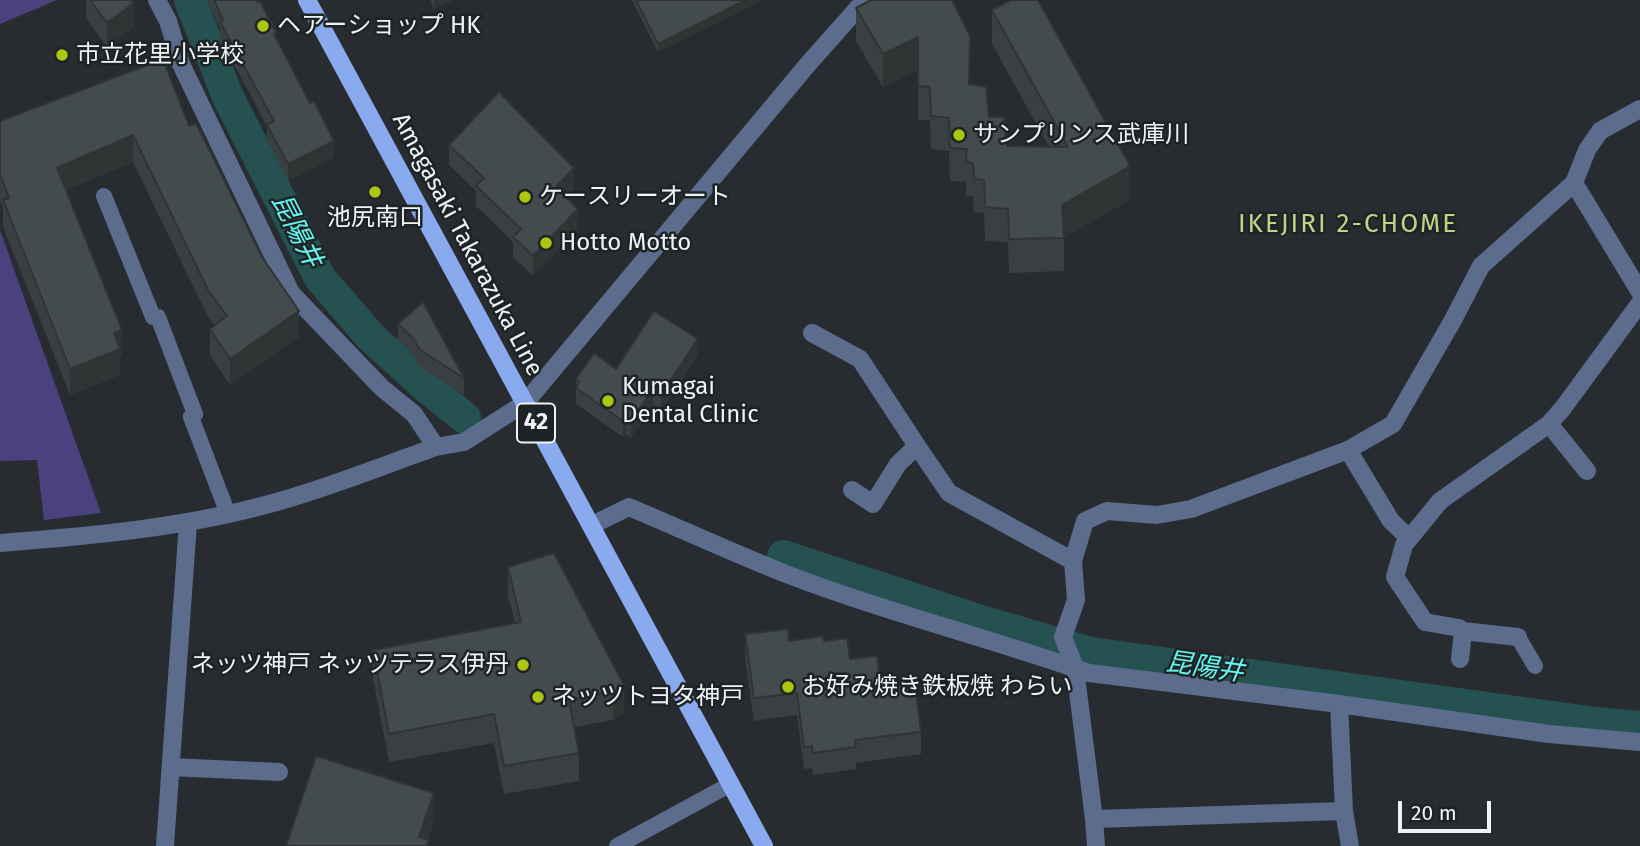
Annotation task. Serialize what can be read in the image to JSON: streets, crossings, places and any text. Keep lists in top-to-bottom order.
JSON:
{
  "streets": {
    "main road": ["Amagasaki Takarazuka Line", "42"]
  },
  "districts": ["IKEJIRI 2-CHOME"],
  "water": ["昆陽井"],
  "places": [
    "ヘアーショップ HK",
    "市立花里小学校",
    "サンプリンス武庫川",
    "池尻南口",
    "ケースリーオート",
    "Hotto Motto",
    "Kumagai Dental Clinic",
    "ネッツ神戸 ネッツテラス伊丹",
    "お好み焼き鉄板焼 わらい",
    "ネッツトヨタ神戸"
  ],
  "scale_bar": "20 m"
}
